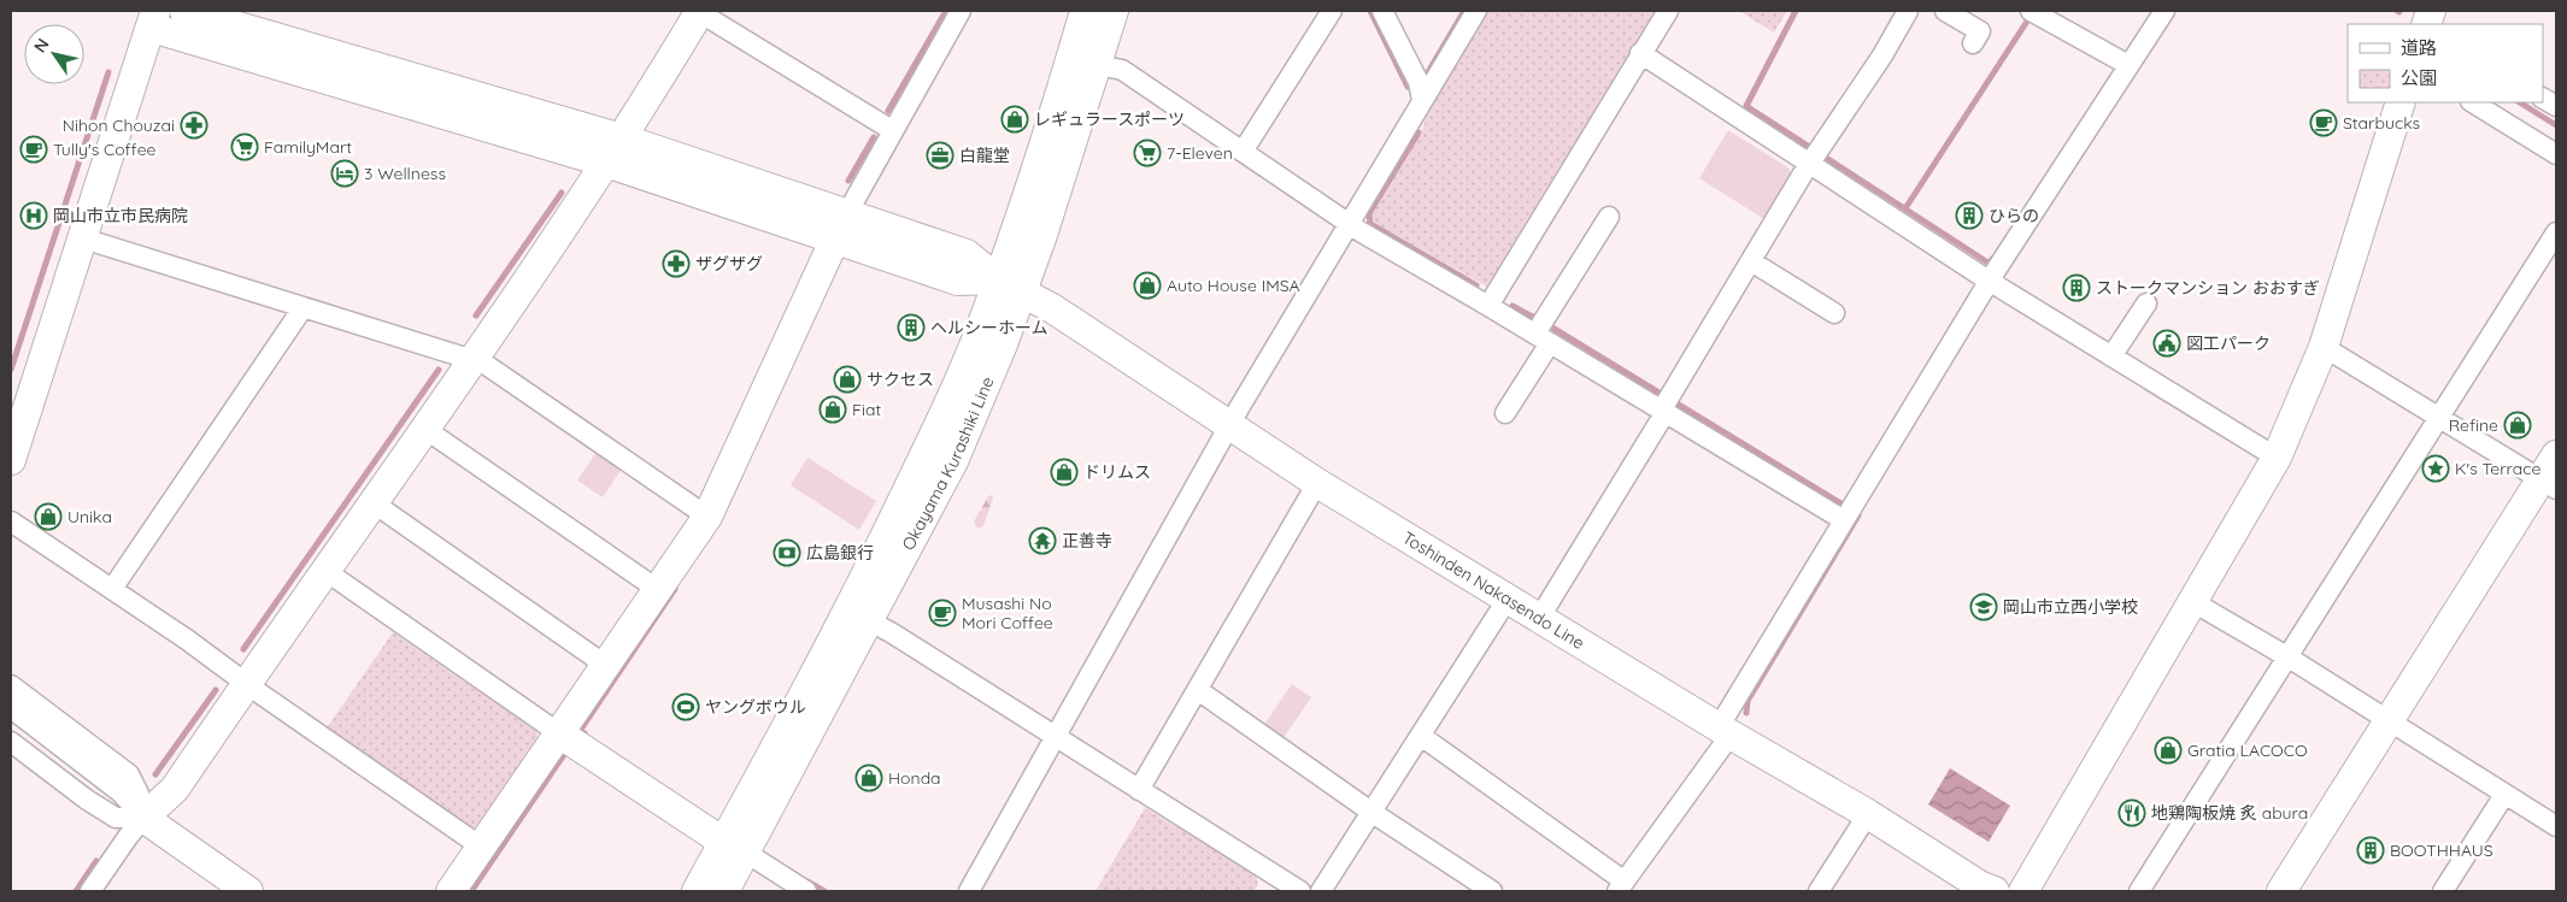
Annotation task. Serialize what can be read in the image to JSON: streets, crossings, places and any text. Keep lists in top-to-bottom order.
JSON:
{
  "streets": {
    "street": ["Okayama Kurashiki Line", "Toshinden Nakasendo Line"]
  },
  "crossings": [
    ["Okayama Kurashiki Line", "Toshinden Nakasendo Line"]
  ],
  "places": {
    "shop": [
      "レギュラースポーツ",
      "Auto House IMSA",
      "サクセス",
      "Fiat",
      "Refine",
      "ドリムス",
      "Unika",
      "Gratia LACOCO",
      "Honda"
    ],
    "cafe": ["Starbucks", "Tully's Coffee", "Musashi No Mori Coffee"],
    "pharmacy": ["Nihon Chouzai", "ザグザグ"],
    "supermarket": ["FamilyMart", "7-Eleven"],
    "office": ["白龍堂"],
    "hotel": ["3 Wellness"],
    "hospital": ["岡山市立市民病院"],
    "building": [
      "ひらの",
      "ストークマンション おおすぎ",
      "ヘルシーホーム",
      "BOOTHHAUS"
    ],
    "public building": ["図工パーク"],
    "place": ["K's Terrace"],
    "temple": ["正善寺"],
    "bank": ["広島銀行"],
    "school or university": ["岡山市立西小学校"],
    "sports": ["ヤングボウル"],
    "restaurant": ["地鶏陶板焼 炙 abura"]
  },
  "legend": ["道路", "公園"],
  "north": "top left"
}
